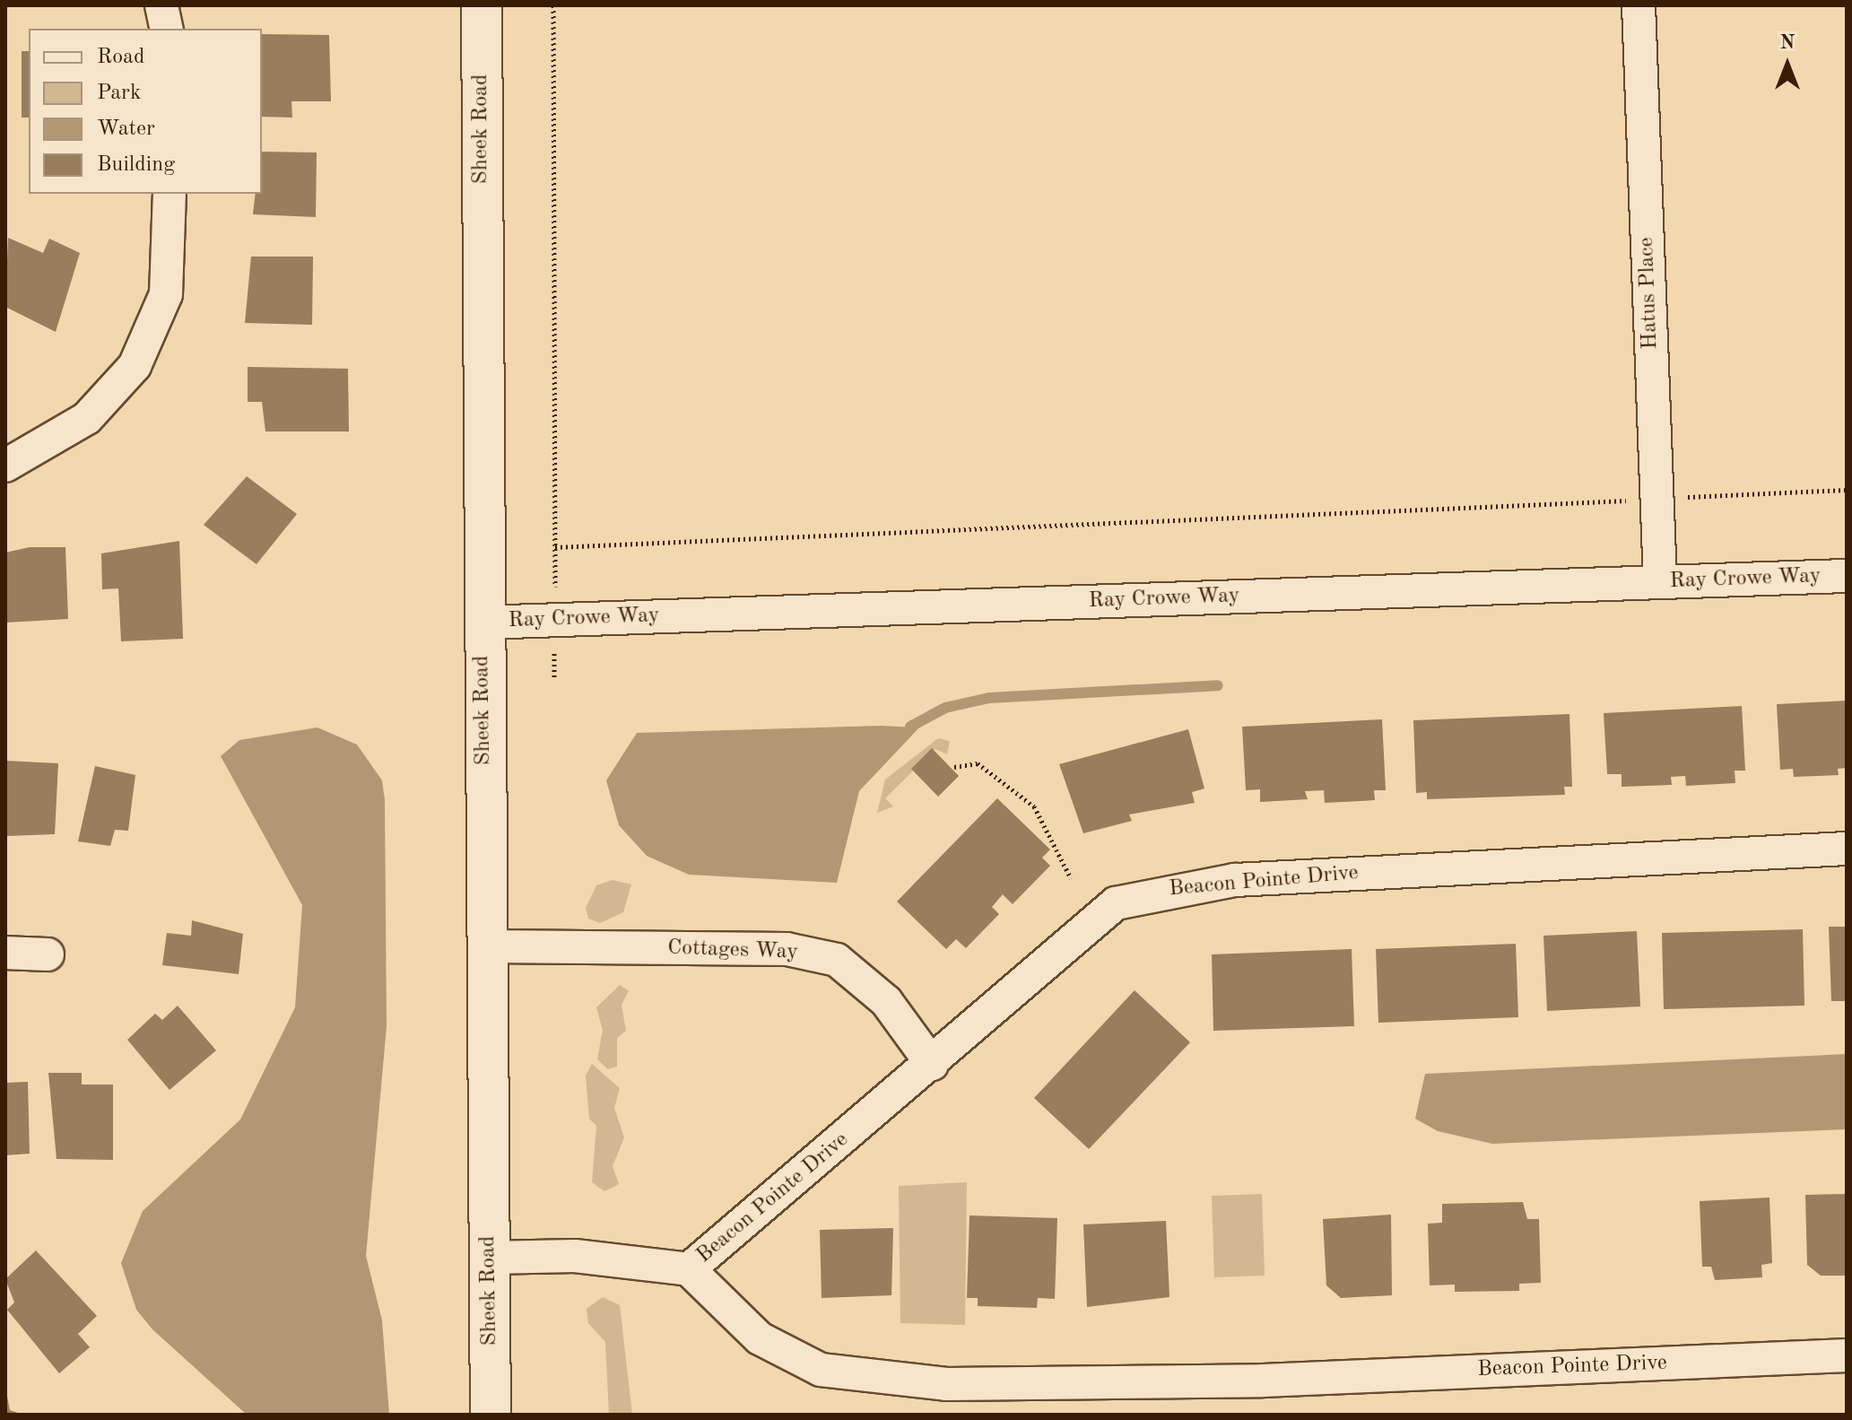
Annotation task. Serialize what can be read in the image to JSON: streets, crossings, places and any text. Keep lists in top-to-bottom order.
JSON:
{
  "streets": {
    "street": [
      "Sheek Road",
      "Hatus Place",
      "Ray Crowe Way",
      "Beacon Pointe Drive",
      "Cottages Way"
    ]
  },
  "crossings": [
    ["Sheek Road", "Ray Crowe Way"],
    ["Sheek Road", "Beacon Pointe Drive"],
    ["Sheek Road", "Cottages Way"],
    ["Hatus Place", "Ray Crowe Way"],
    ["Beacon Pointe Drive", "Cottages Way"]
  ],
  "legend": [
    "Road",
    "Park",
    "Water",
    "Building"
  ],
  "north": "top"
}
